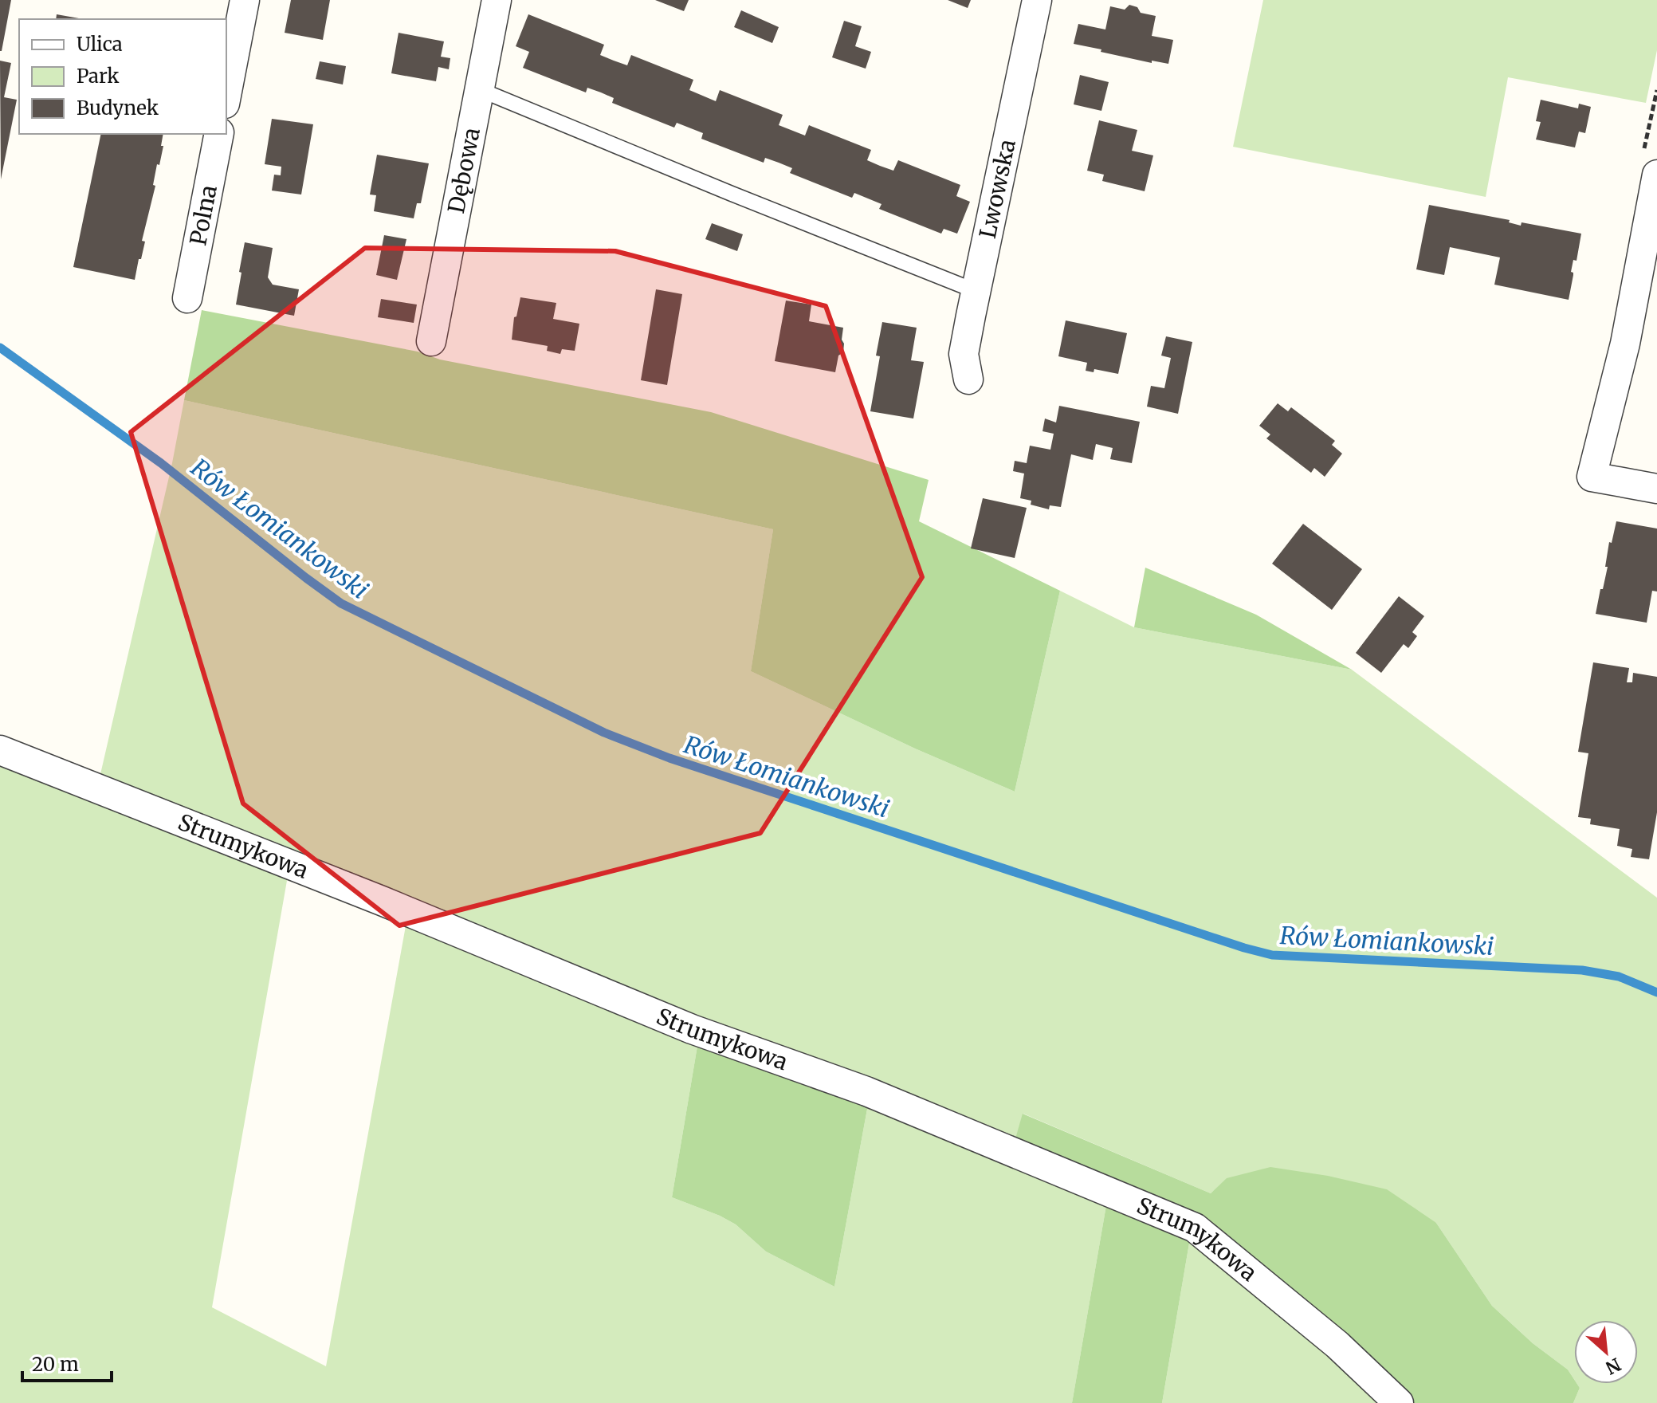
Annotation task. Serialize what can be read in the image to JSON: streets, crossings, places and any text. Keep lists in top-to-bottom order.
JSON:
{
  "streets": {
    "street": [
      "Dębowa",
      "Lwowska",
      "Polna",
      "Strumykowa"
    ]
  },
  "water": ["Rów Łomiankowski"],
  "legend": ["Ulica", "Park", "Budynek"],
  "scale_bar": "20 m",
  "north": "bottom right"
}
